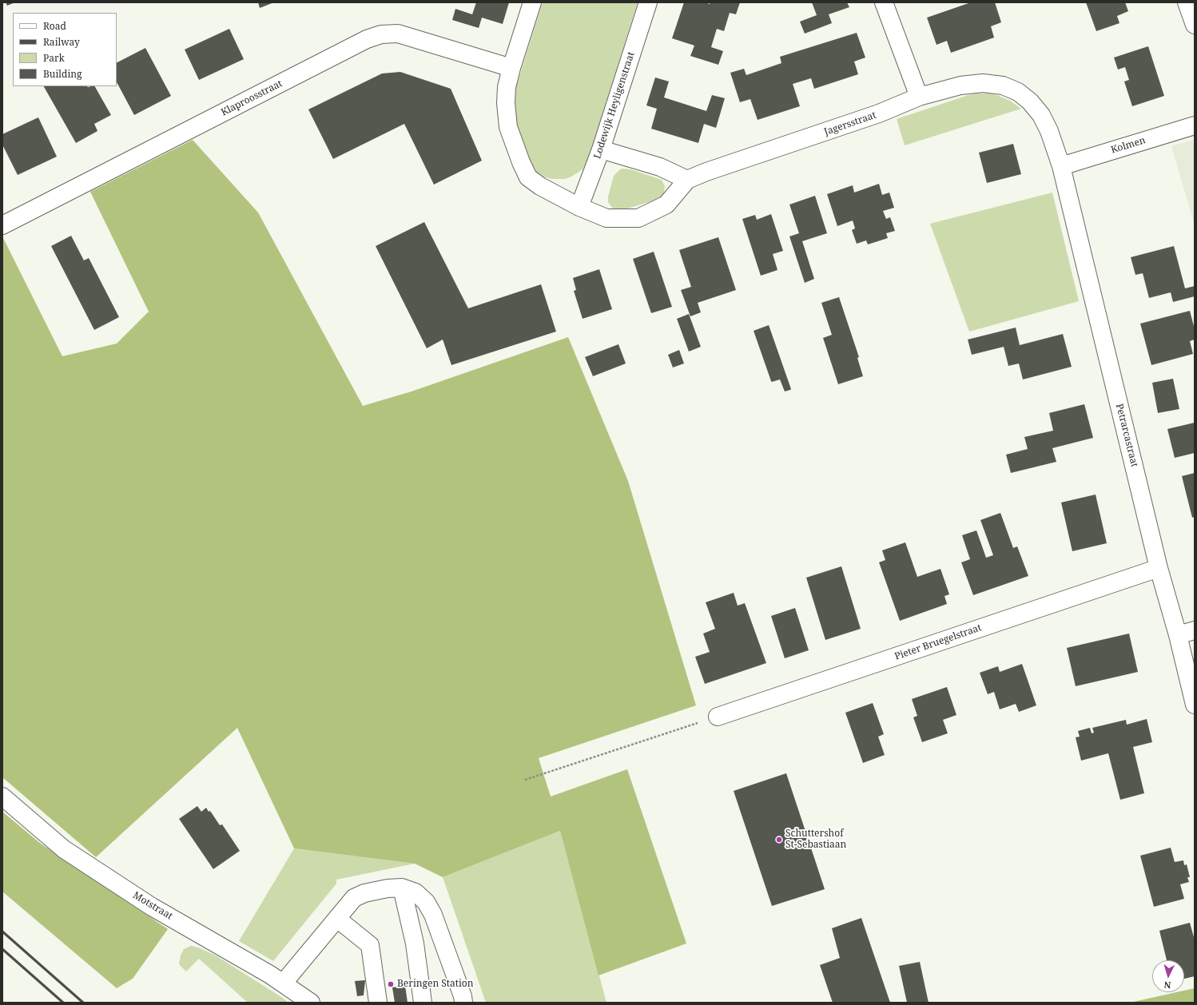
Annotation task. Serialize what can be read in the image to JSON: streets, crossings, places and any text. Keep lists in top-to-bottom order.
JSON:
{
  "streets": {
    "street": [
      "Klaproosstraat",
      "Lodewijk Heyligenstraat",
      "Jagersstraat",
      "Kolmen",
      "Petrarcastraat",
      "Pieter Bruegelstraat",
      "Motstraat"
    ]
  },
  "crossings": [
    ["Jagersstraat", "Kolmen"],
    ["Jagersstraat", "Petrarcastraat"],
    ["Kolmen", "Petrarcastraat"],
    ["Petrarcastraat", "Pieter Bruegelstraat"]
  ],
  "places": ["Schuttershof St-Sebastiaan", "Beringen Station"],
  "legend": [
    "Road",
    "Railway",
    "Park",
    "Building"
  ],
  "north": "bottom"
}
